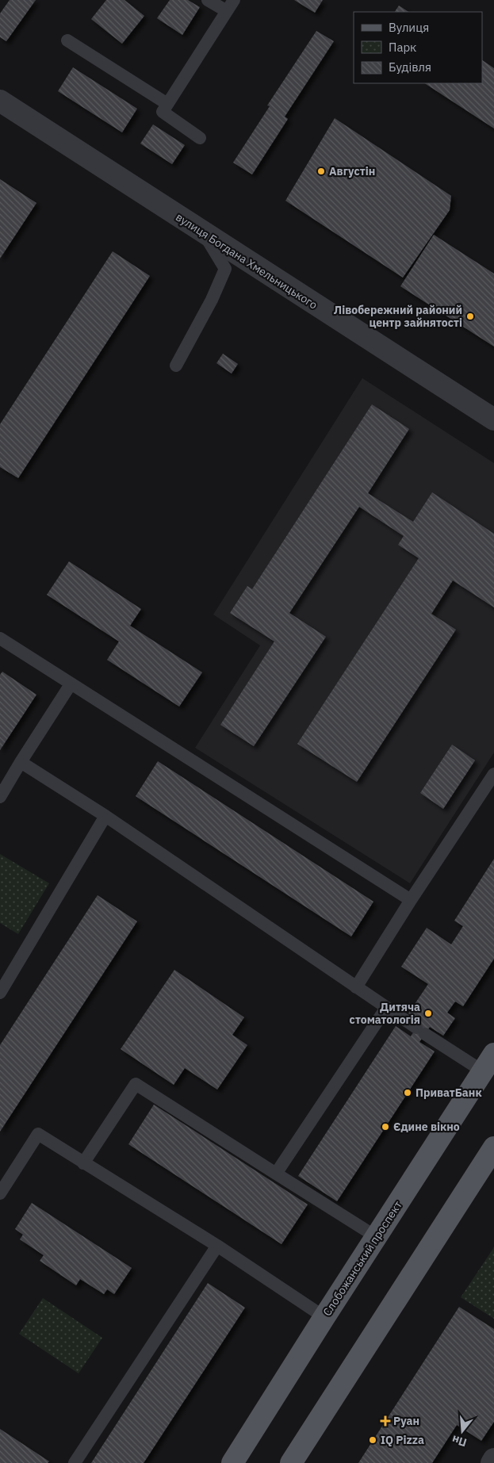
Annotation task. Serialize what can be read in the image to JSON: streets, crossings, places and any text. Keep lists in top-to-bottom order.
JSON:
{
  "streets": {
    "main road": ["Слобожанський проспект"],
    "street": ["вулиця Богдана Хмельницького"]
  },
  "places": {
    "other": [
      "Августін",
      "Лівобережний районий центр зайнятості",
      "Дитяча стоматологія",
      "ПриватБанк",
      "Єдине вікно",
      "IQ Pizza"
    ],
    "health": ["Руан"]
  },
  "legend": ["Вулиця", "Парк", "Будівля"],
  "north": "bottom"
}
